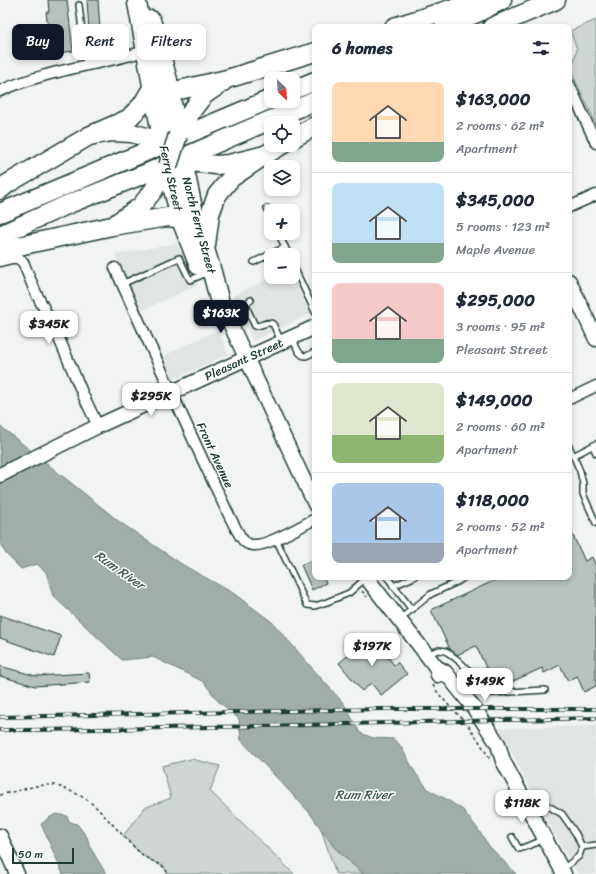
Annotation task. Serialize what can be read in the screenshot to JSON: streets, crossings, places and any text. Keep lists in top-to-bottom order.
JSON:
{
  "streets": {
    "highway": ["Ferry Street", "North Ferry Street"],
    "main road": ["Pleasant Street"],
    "street": ["Front Avenue"]
  },
  "crossings": [
    ["Ferry Street", "North Ferry Street"],
    ["North Ferry Street", "Pleasant Street"],
    ["Pleasant Street", "Front Avenue"]
  ],
  "water": ["Rum River"],
  "scale_bar": "50 m",
  "north": "bottom right",
  "page": {
    "chip": ["Buy", "Rent", "Filters"],
    "heading": "6 homes",
    "map_buttons": ["+", "−"],
    "list": [
      {
        "name": "$163,000",
        "note": "2 rooms · 62 m² · Apartment"
      },
      {
        "name": "$345,000",
        "note": "5 rooms · 123 m² · Maple Avenue"
      },
      {
        "name": "$295,000",
        "note": "3 rooms · 95 m² · Pleasant Street"
      },
      {
        "name": "$149,000",
        "note": "2 rooms · 60 m² · Apartment"
      },
      {
        "name": "$118,000",
        "note": "2 rooms · 52 m² · Apartment"
      }
    ],
    "price": [
      "$163K",
      "$345K",
      "$295K",
      "$197K",
      "$149K",
      "$118K"
    ],
    "scale": "50 m"
  }
}
